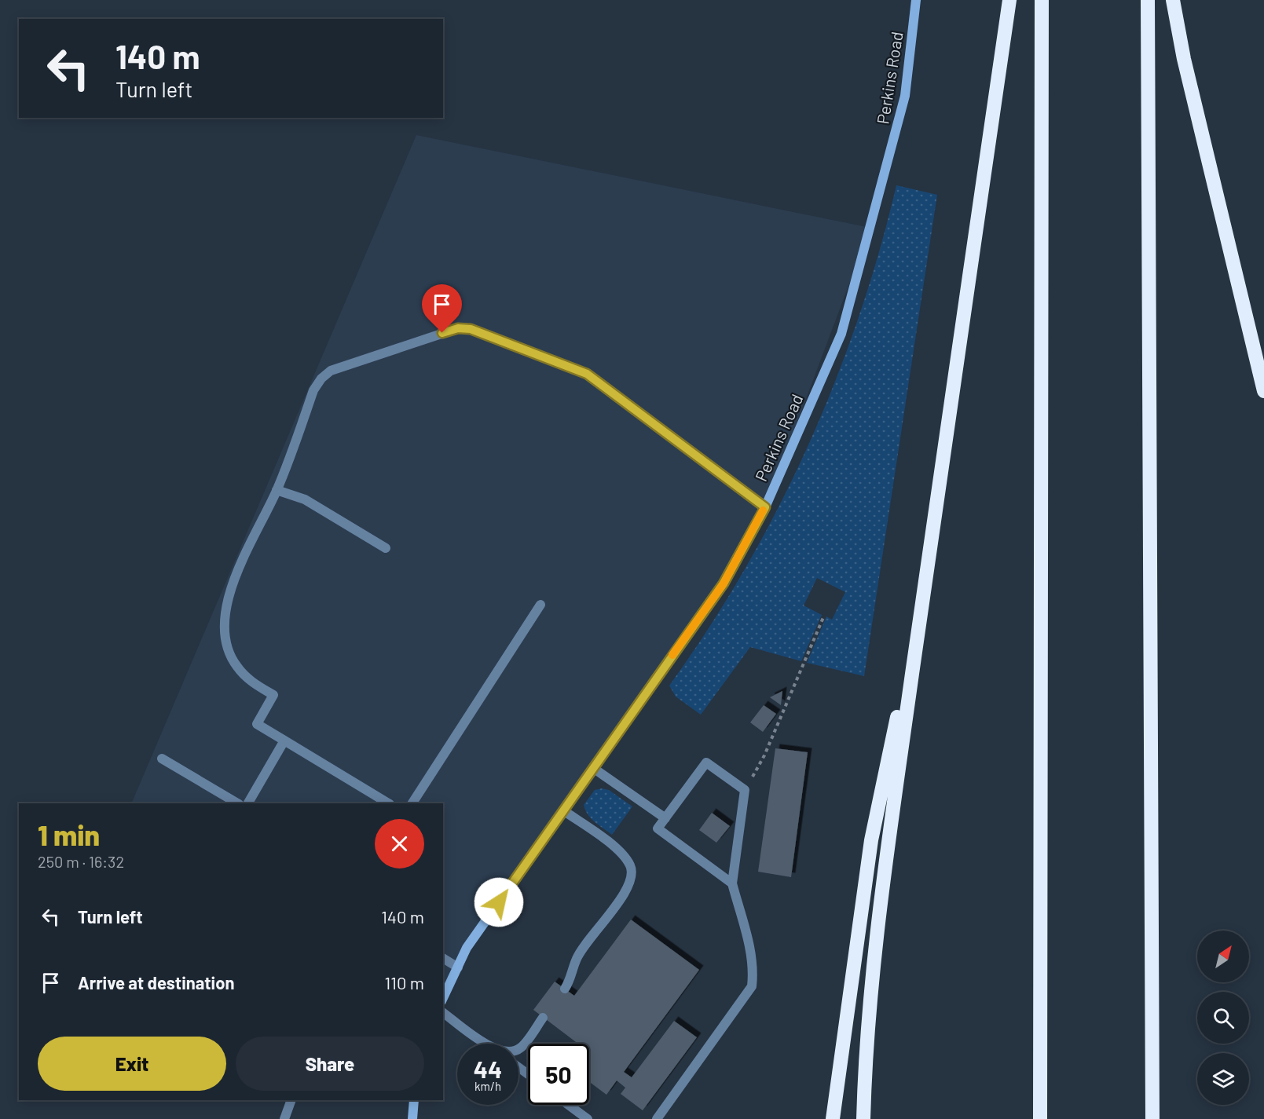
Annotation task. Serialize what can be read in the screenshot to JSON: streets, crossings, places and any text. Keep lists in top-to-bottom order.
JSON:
{
  "streets": {
    "main road": ["Perkins Road"]
  },
  "north": "top right",
  "page": {
    "turn": ["140 m", "Turn left"],
    "heading": ["1 min", "250 m · 16:32"],
    "list": [
      {
        "name": "Turn left",
        "value": "140 m"
      },
      {
        "name": "Arrive at destination",
        "value": "110 m"
      }
    ],
    "buttons": ["Exit", "Share"],
    "speed": "44 km/h",
    "limit": "50"
  }
}
